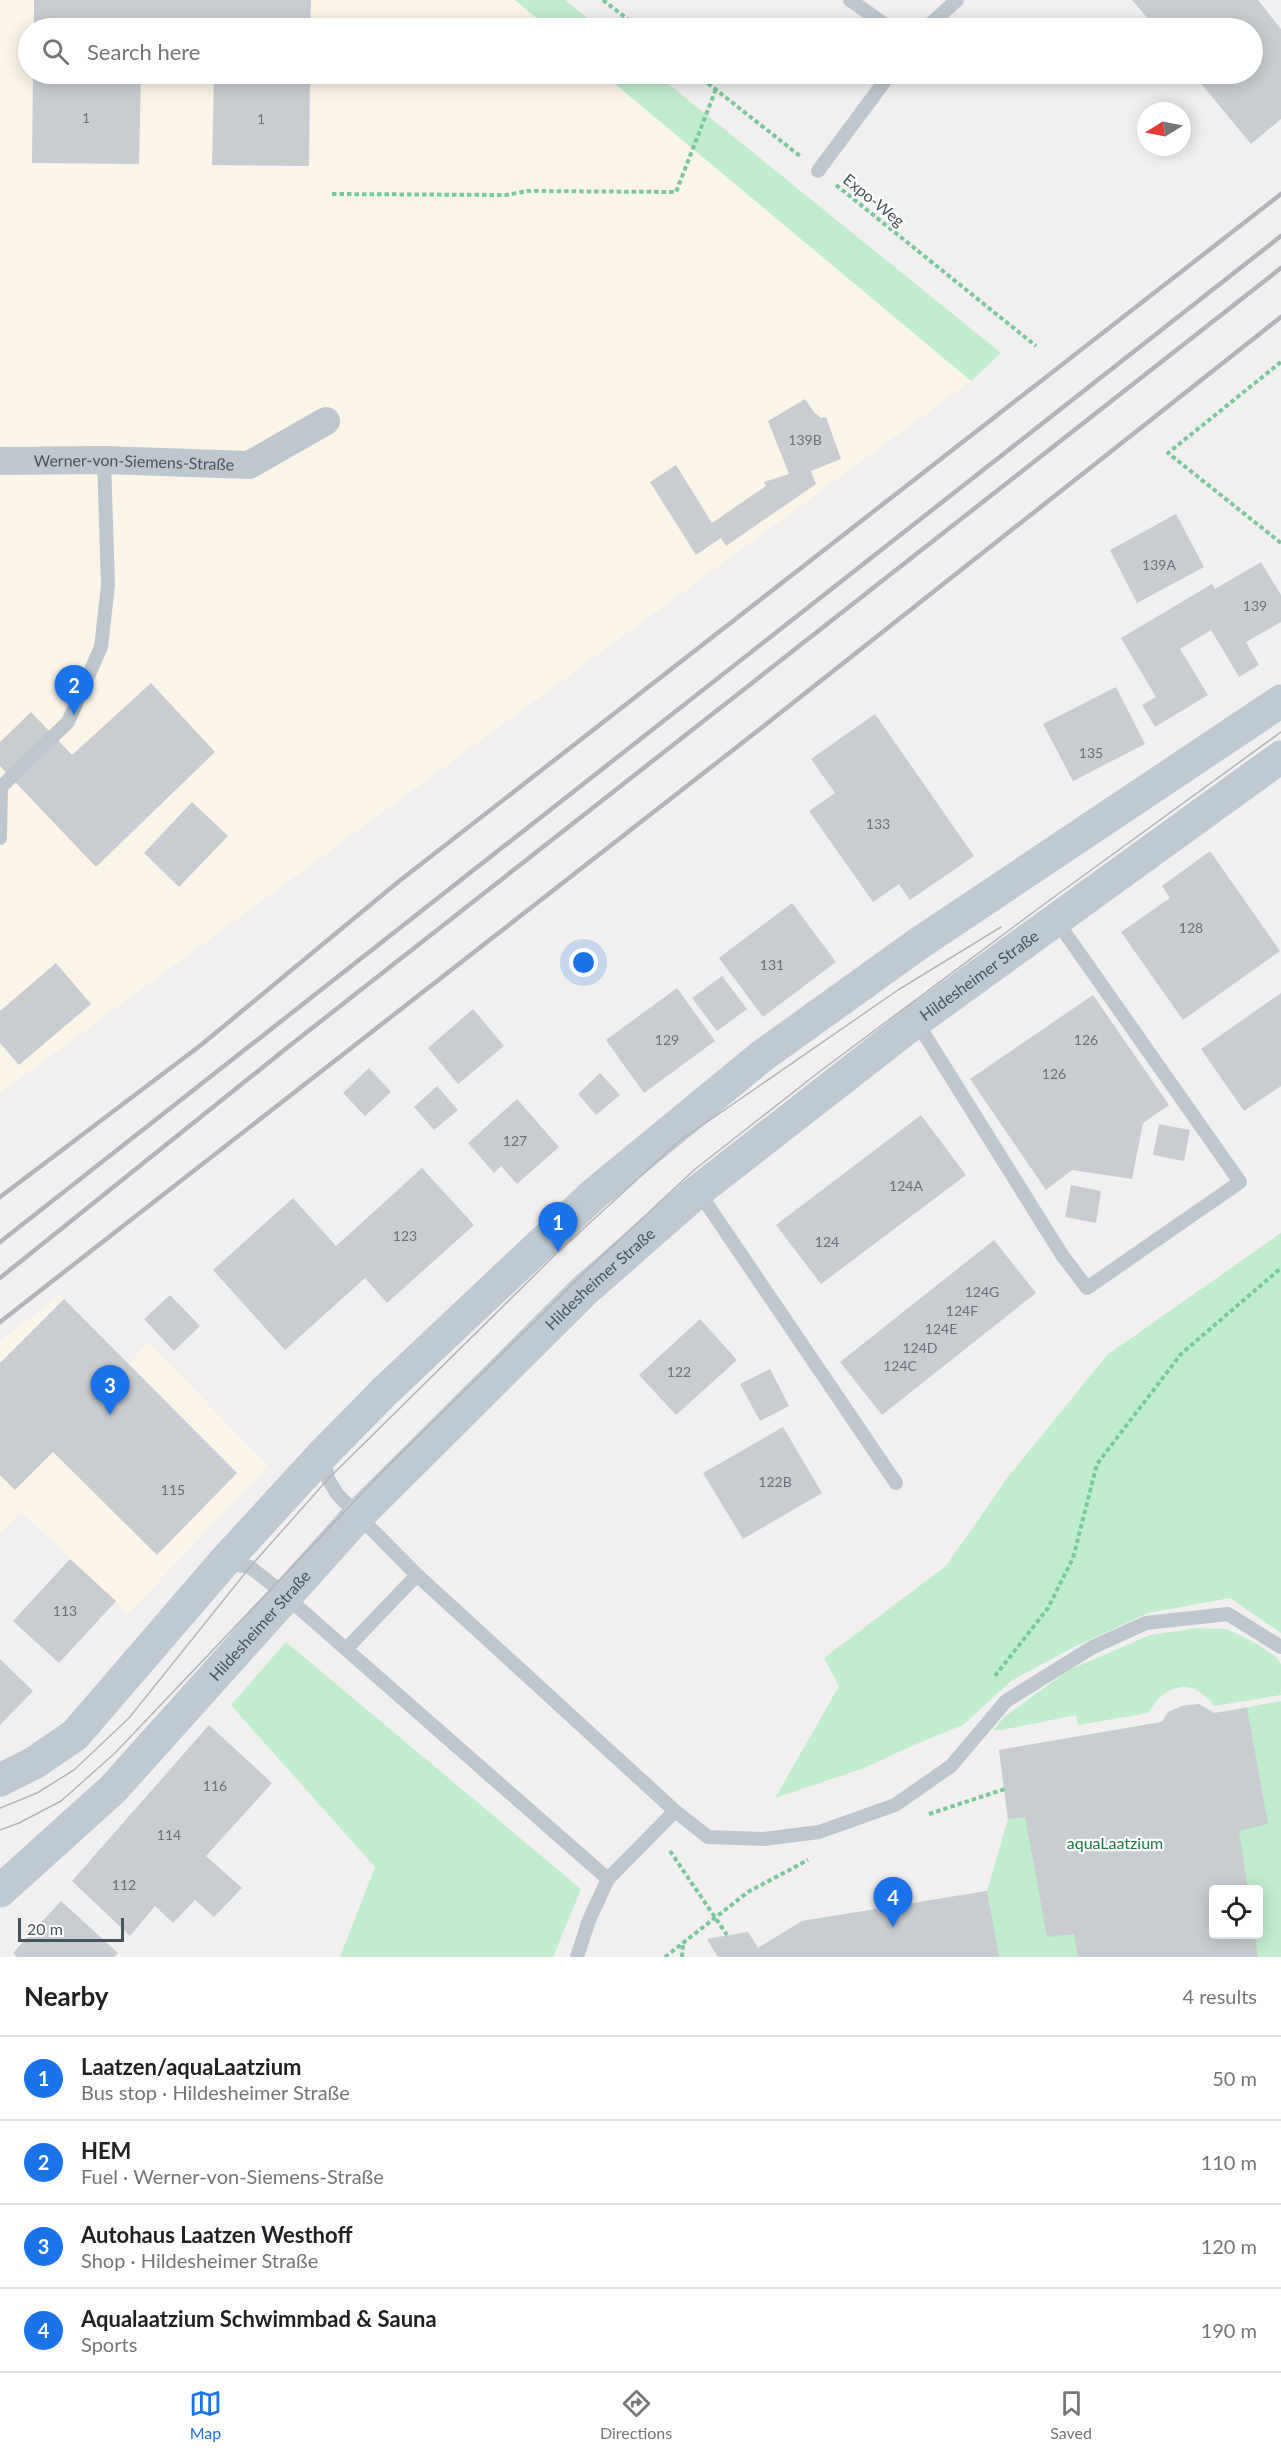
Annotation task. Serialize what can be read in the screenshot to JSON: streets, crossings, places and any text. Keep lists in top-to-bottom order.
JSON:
{
  "streets": {
    "street": ["Werner-von-Siemens-Straße", "Hildesheimer Straße"],
    "path": ["Expo-Weg"]
  },
  "parks": ["aquaLaatzium"],
  "house_numbers": [
    "1",
    "1",
    "139B",
    "139A",
    "139",
    "135",
    "133",
    "128",
    "131",
    "129",
    "126",
    "126",
    "127",
    "124A",
    "123",
    "124",
    "124G",
    "124F",
    "124E",
    "124D",
    "124C",
    "122",
    "122B",
    "115",
    "113",
    "116",
    "114",
    "112"
  ],
  "scale_bar": "20 m",
  "north": "left",
  "page": {
    "search": "Search here",
    "pins": [
      "2",
      "1",
      "3",
      "4"
    ],
    "scale": "20 m",
    "heading": ["Nearby", "4 results"],
    "list": [
      {
        "mark": "1",
        "name": "Laatzen/aquaLaatzium",
        "note": "Bus stop · Hildesheimer Straße",
        "value": "50 m"
      },
      {
        "mark": "2",
        "name": "HEM",
        "note": "Fuel · Werner-von-Siemens-Straße",
        "value": "110 m"
      },
      {
        "mark": "3",
        "name": "Autohaus Laatzen Westhoff",
        "note": "Shop · Hildesheimer Straße",
        "value": "120 m"
      },
      {
        "mark": "4",
        "name": "Aqualaatzium Schwimmbad & Sauna",
        "note": "Sports",
        "value": "190 m"
      }
    ],
    "nav": ["Map", "Directions", "Saved"]
  }
}
